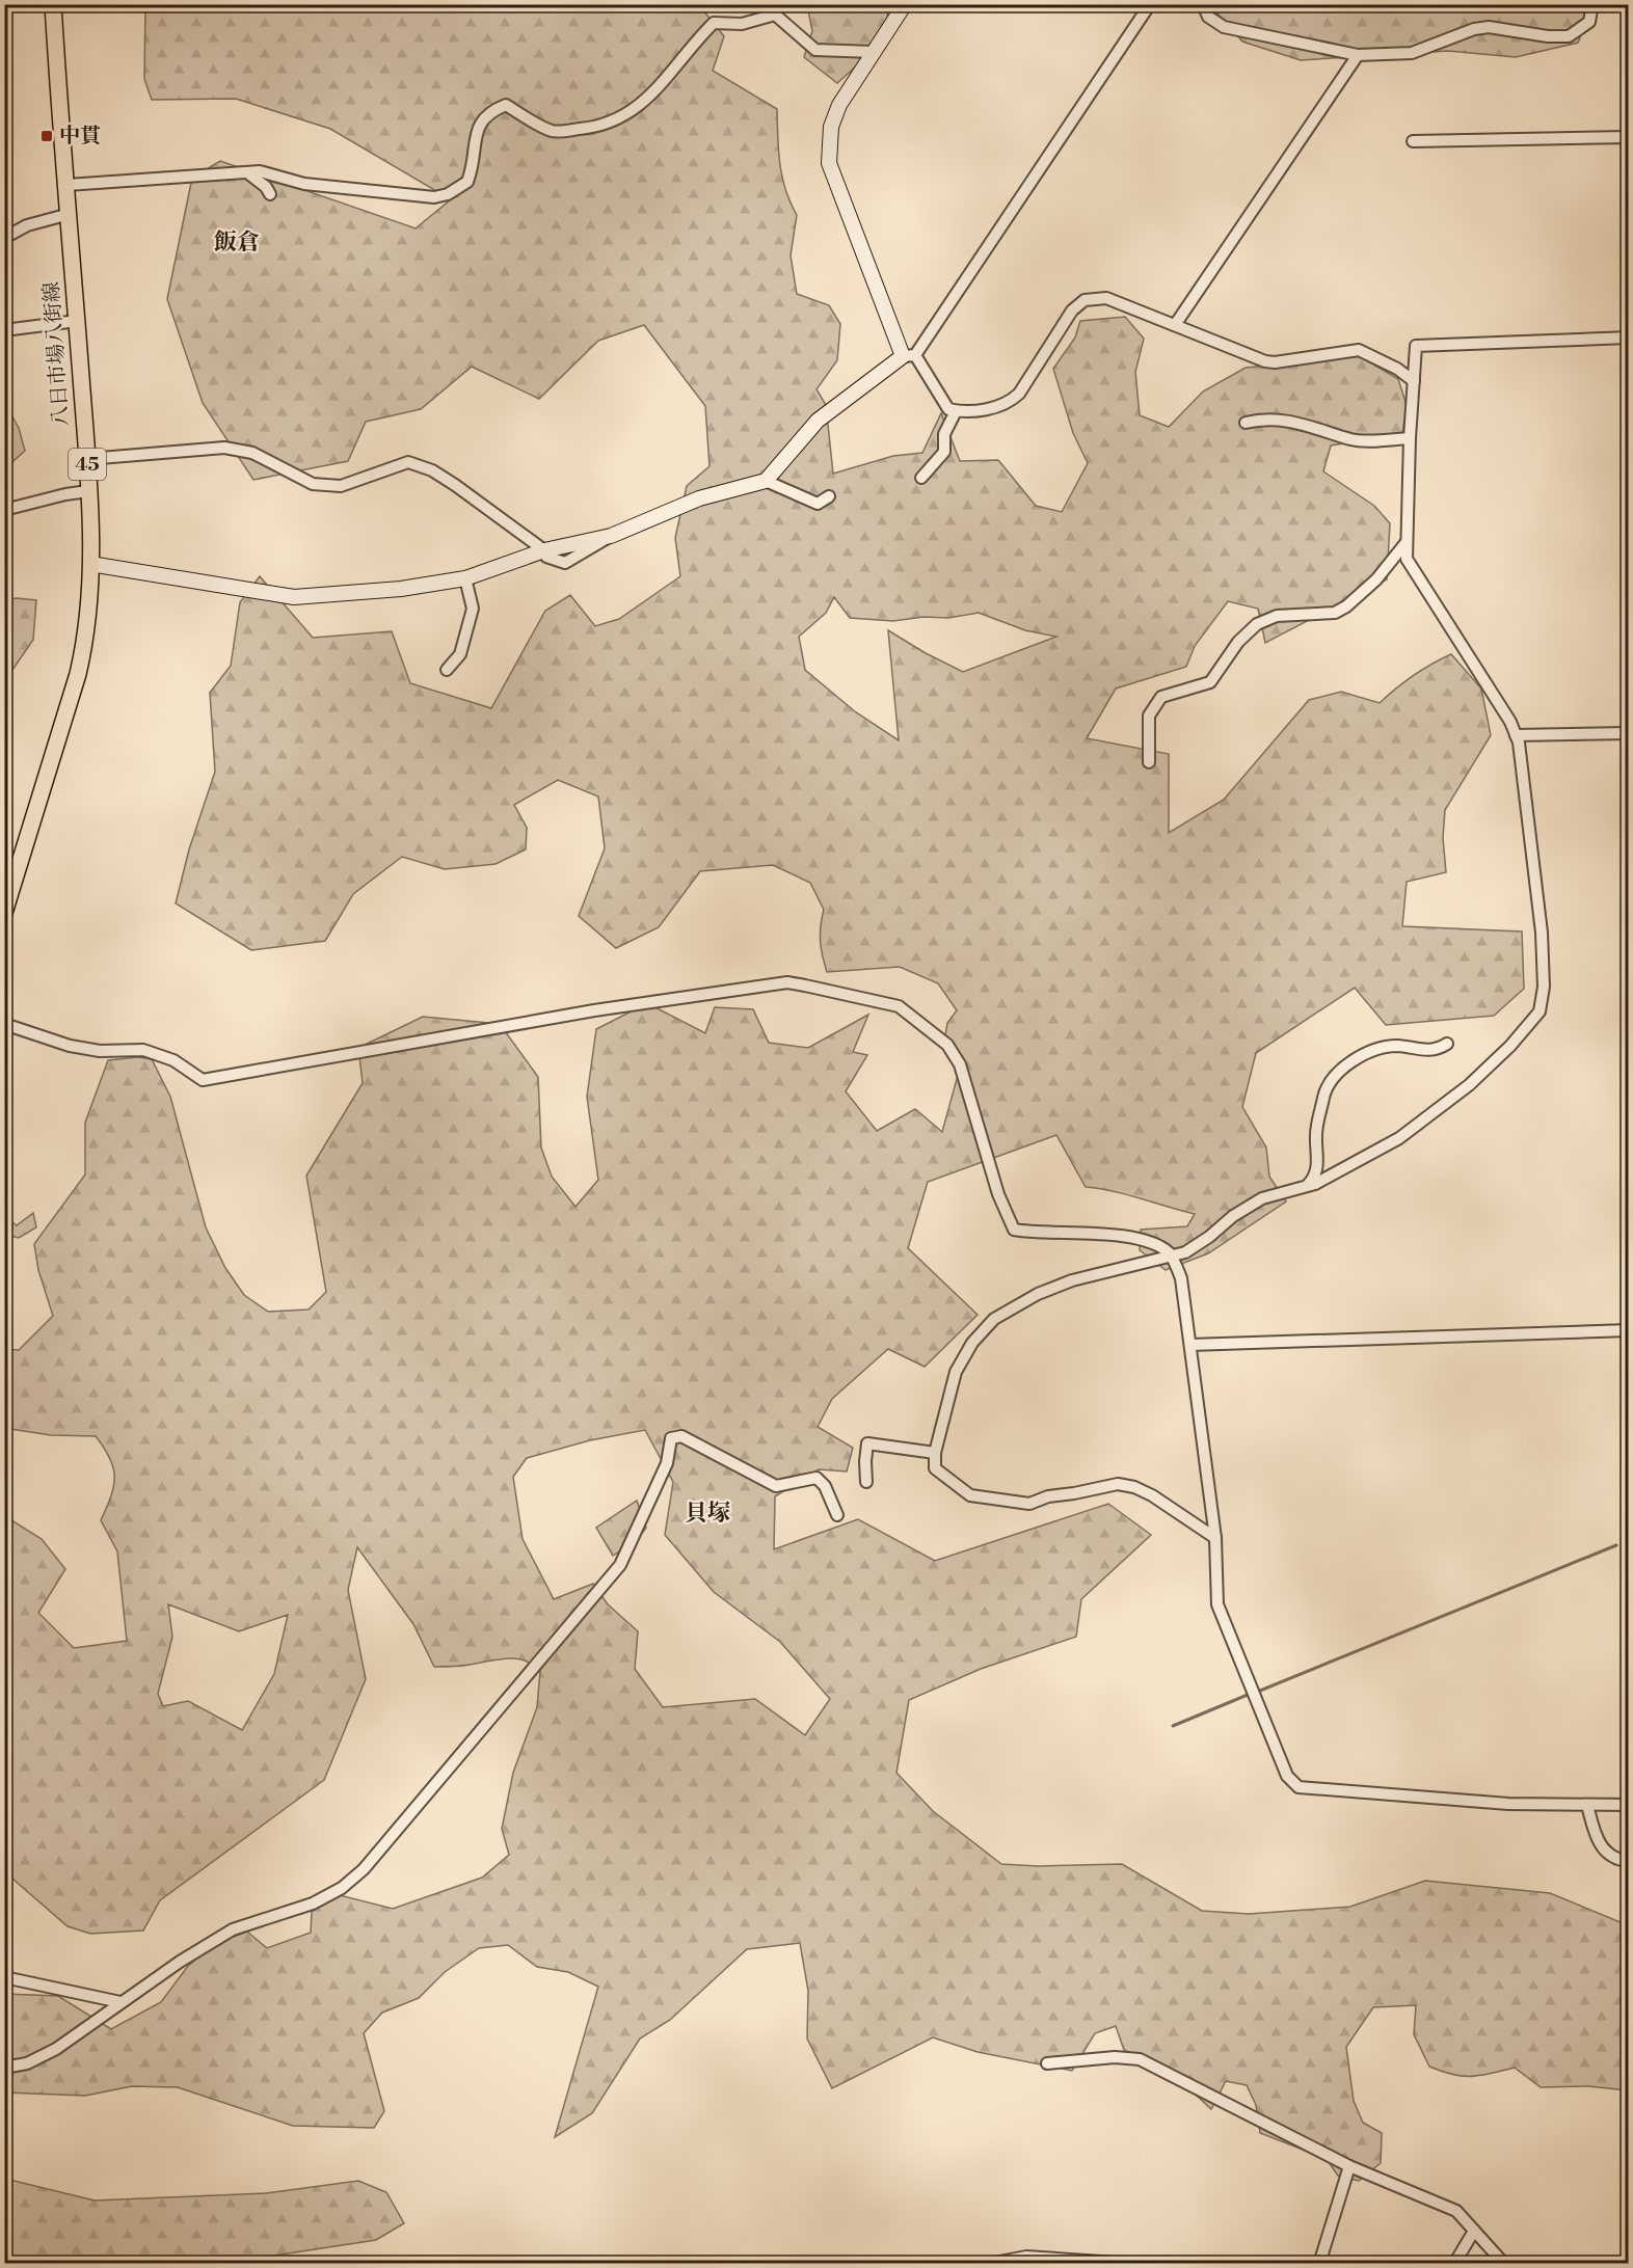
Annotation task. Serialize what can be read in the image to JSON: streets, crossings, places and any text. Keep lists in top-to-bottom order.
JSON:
{
  "streets": {
    "main road": ["八日市場八街線", "45"]
  },
  "districts": ["飯倉", "貝塚"],
  "places": {
    "transit": ["中貫"]
  }
}
